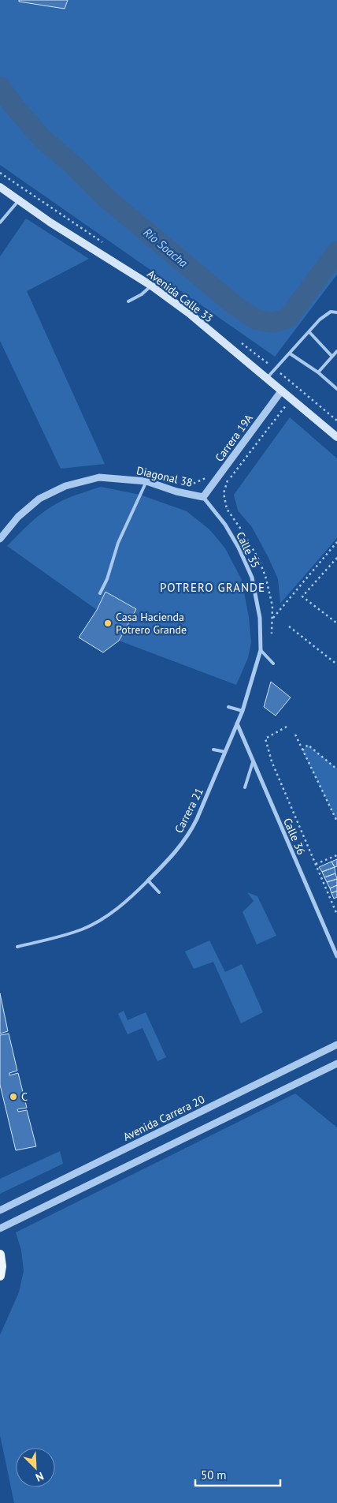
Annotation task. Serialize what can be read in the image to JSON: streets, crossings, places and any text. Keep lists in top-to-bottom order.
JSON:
{
  "streets": {
    "main road": ["Avenida Calle 33"],
    "street": [
      "Carrera 19A",
      "Diagonal 38",
      "Calle 35",
      "Carrera 21",
      "Calle 36",
      "Avenida Carrera 20"
    ]
  },
  "crossings": [
    ["Avenida Calle 33", "Carrera 19A"],
    ["Carrera 19A", "Diagonal 38"],
    ["Carrera 19A", "Calle 35"],
    ["Diagonal 38", "Calle 35"],
    ["Calle 35", "Carrera 21"],
    ["Carrera 21", "Calle 36"]
  ],
  "districts": ["POTRERO GRANDE"],
  "water": ["Río Soacha"],
  "places": ["Casa Hacienda Potrero Grande", "C"],
  "scale_bar": "50 m",
  "north": "bottom right"
}
